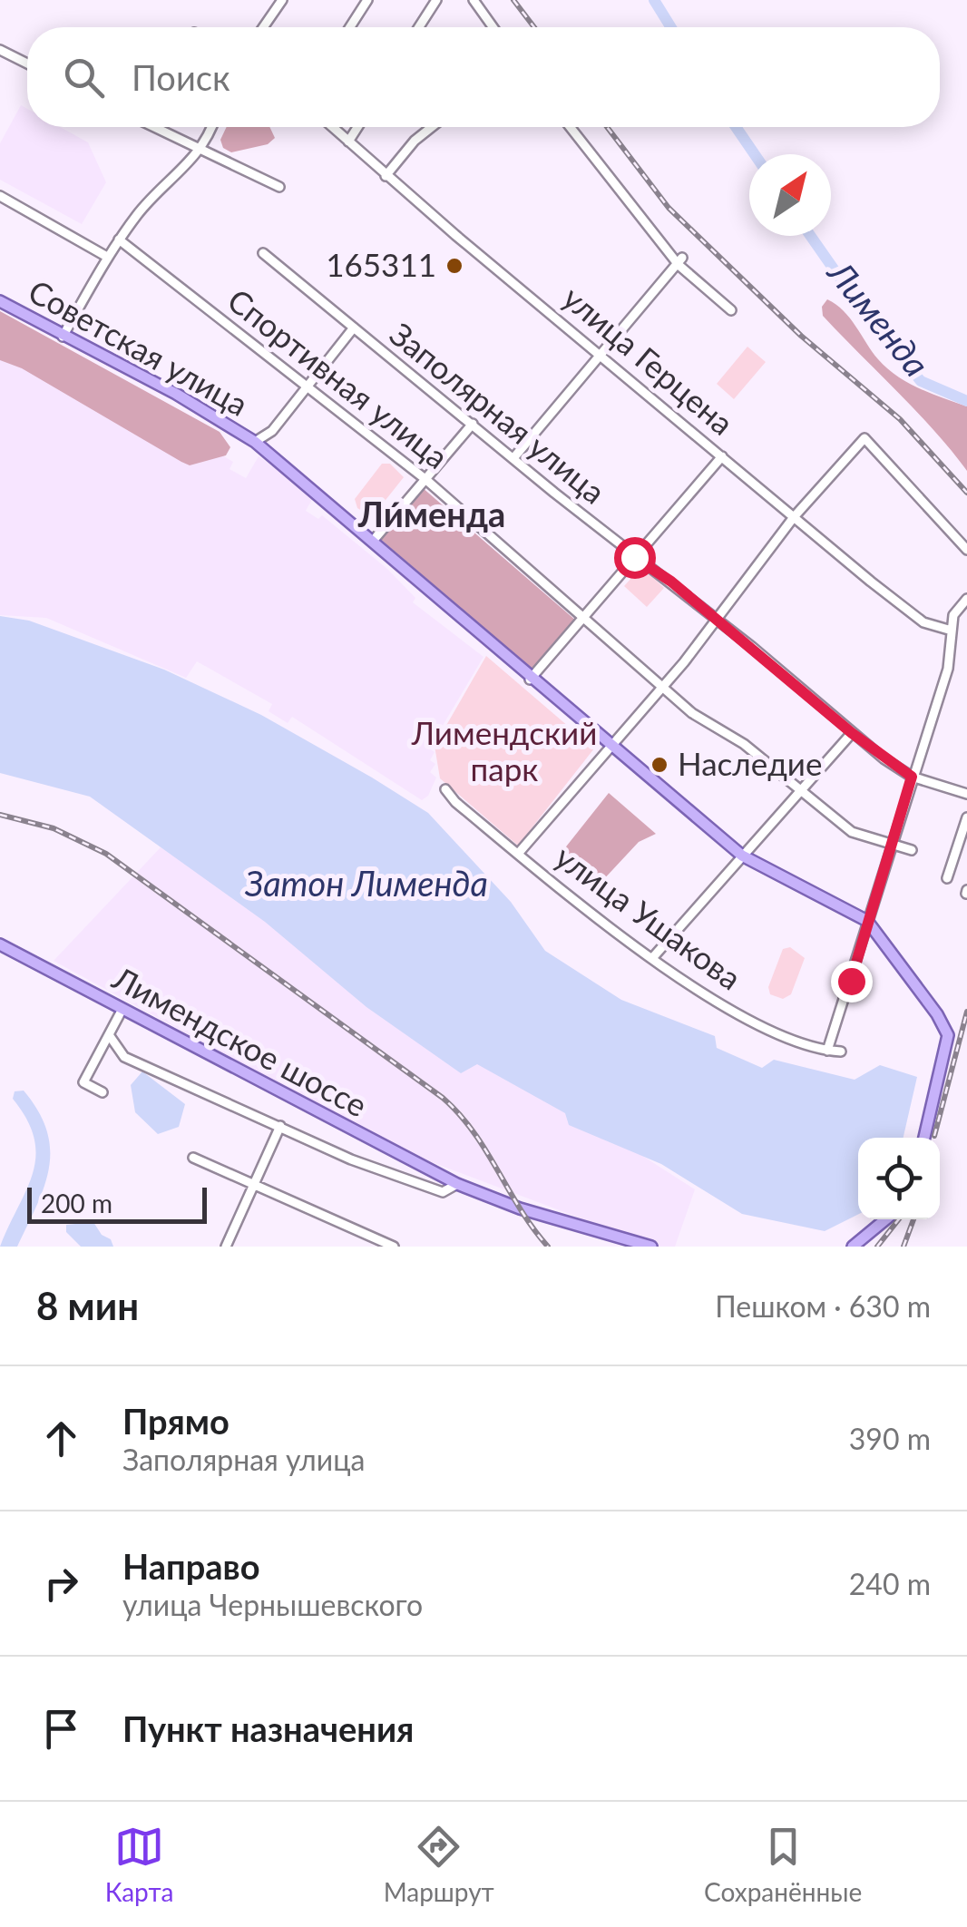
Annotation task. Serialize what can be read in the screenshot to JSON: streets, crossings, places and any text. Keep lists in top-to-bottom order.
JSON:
{
  "streets": {
    "main road": ["Советская улица", "Лимендское шоссе"],
    "street": [
      "улица Герцена",
      "Спортивная улица",
      "Заполярная улица",
      "улица Ушакова"
    ]
  },
  "districts": ["Ли́менда"],
  "water": ["Лименда", "Затон Лименда"],
  "parks": ["Лимендский парк"],
  "places": ["165311", "Наследие"],
  "scale_bar": "200 m",
  "north": "top right",
  "page": {
    "search": "Поиск",
    "scale": "200 m",
    "heading": ["8 мин", "Пешком · 630 m"],
    "list": [
      ["Прямо", "Заполярная улица", "390 m"],
      ["Направо", "улица Чернышевского", "240 m"],
      "Пункт назначения"
    ],
    "nav": ["Карта", "Маршрут", "Сохранённые"]
  }
}
